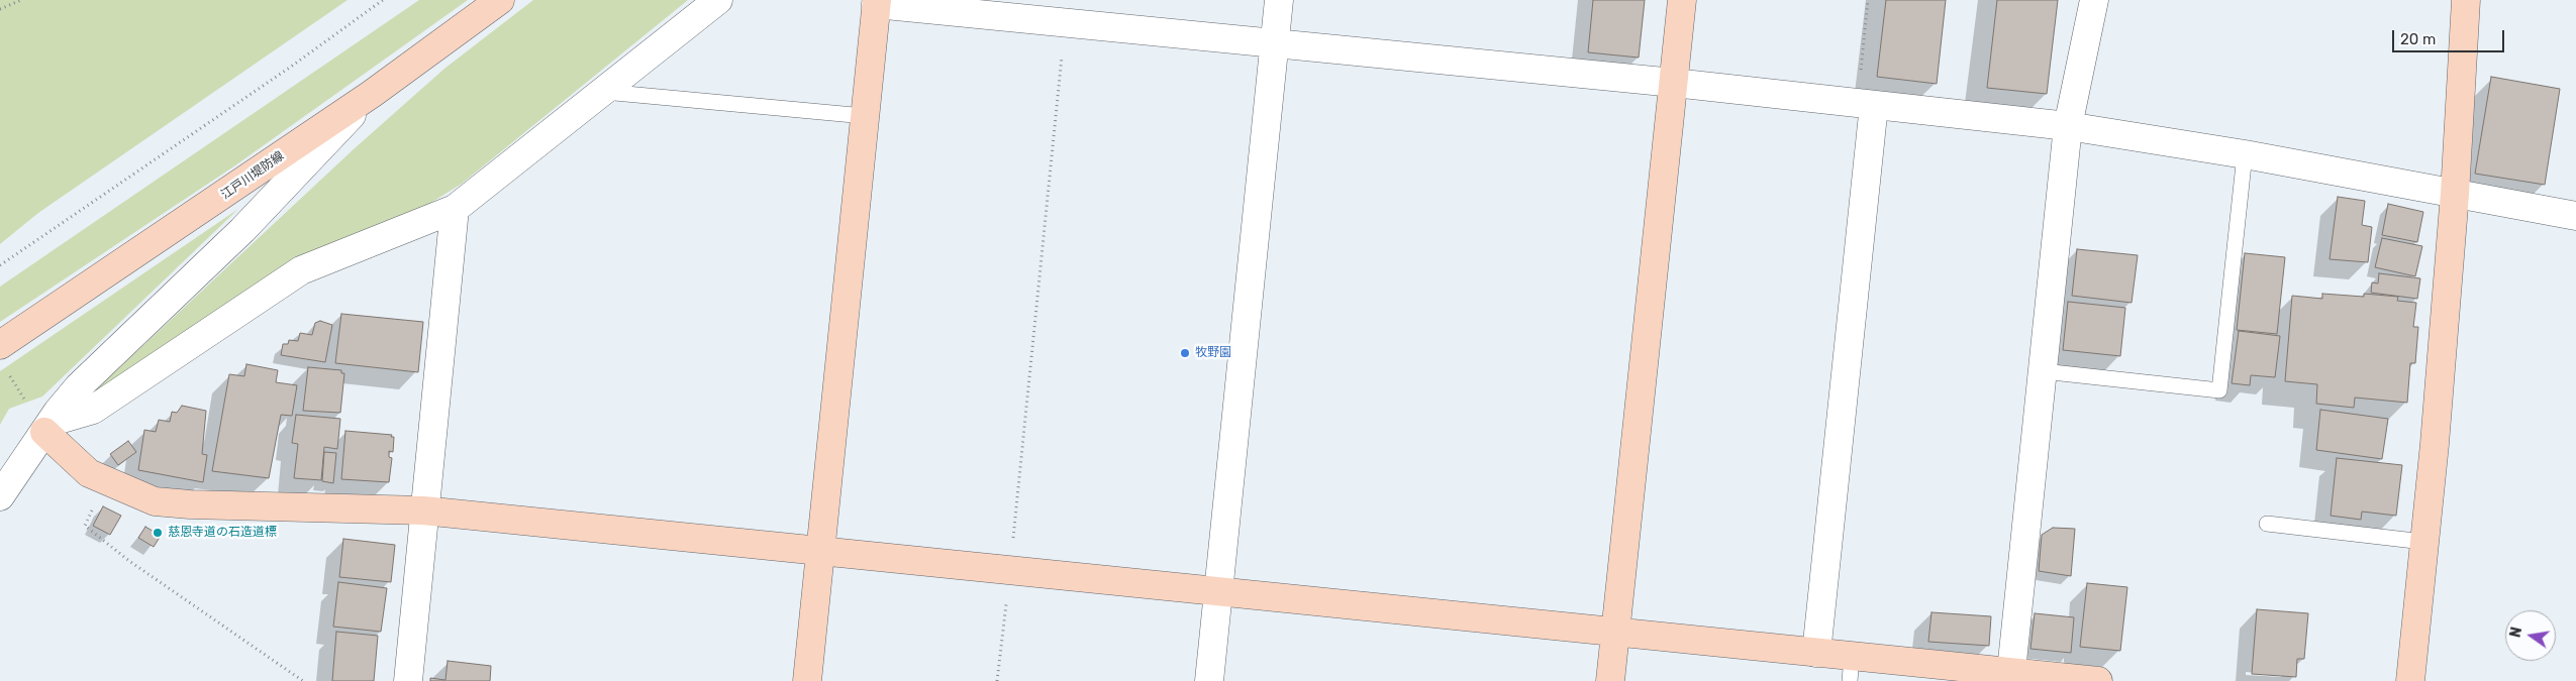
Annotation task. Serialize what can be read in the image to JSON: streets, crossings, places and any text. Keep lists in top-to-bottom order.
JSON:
{
  "streets": {
    "street": ["江戸川堤防線"]
  },
  "places": ["牧野園", "慈恩寺道の石造道標"],
  "scale_bar": "20 m",
  "north": "left"
}
